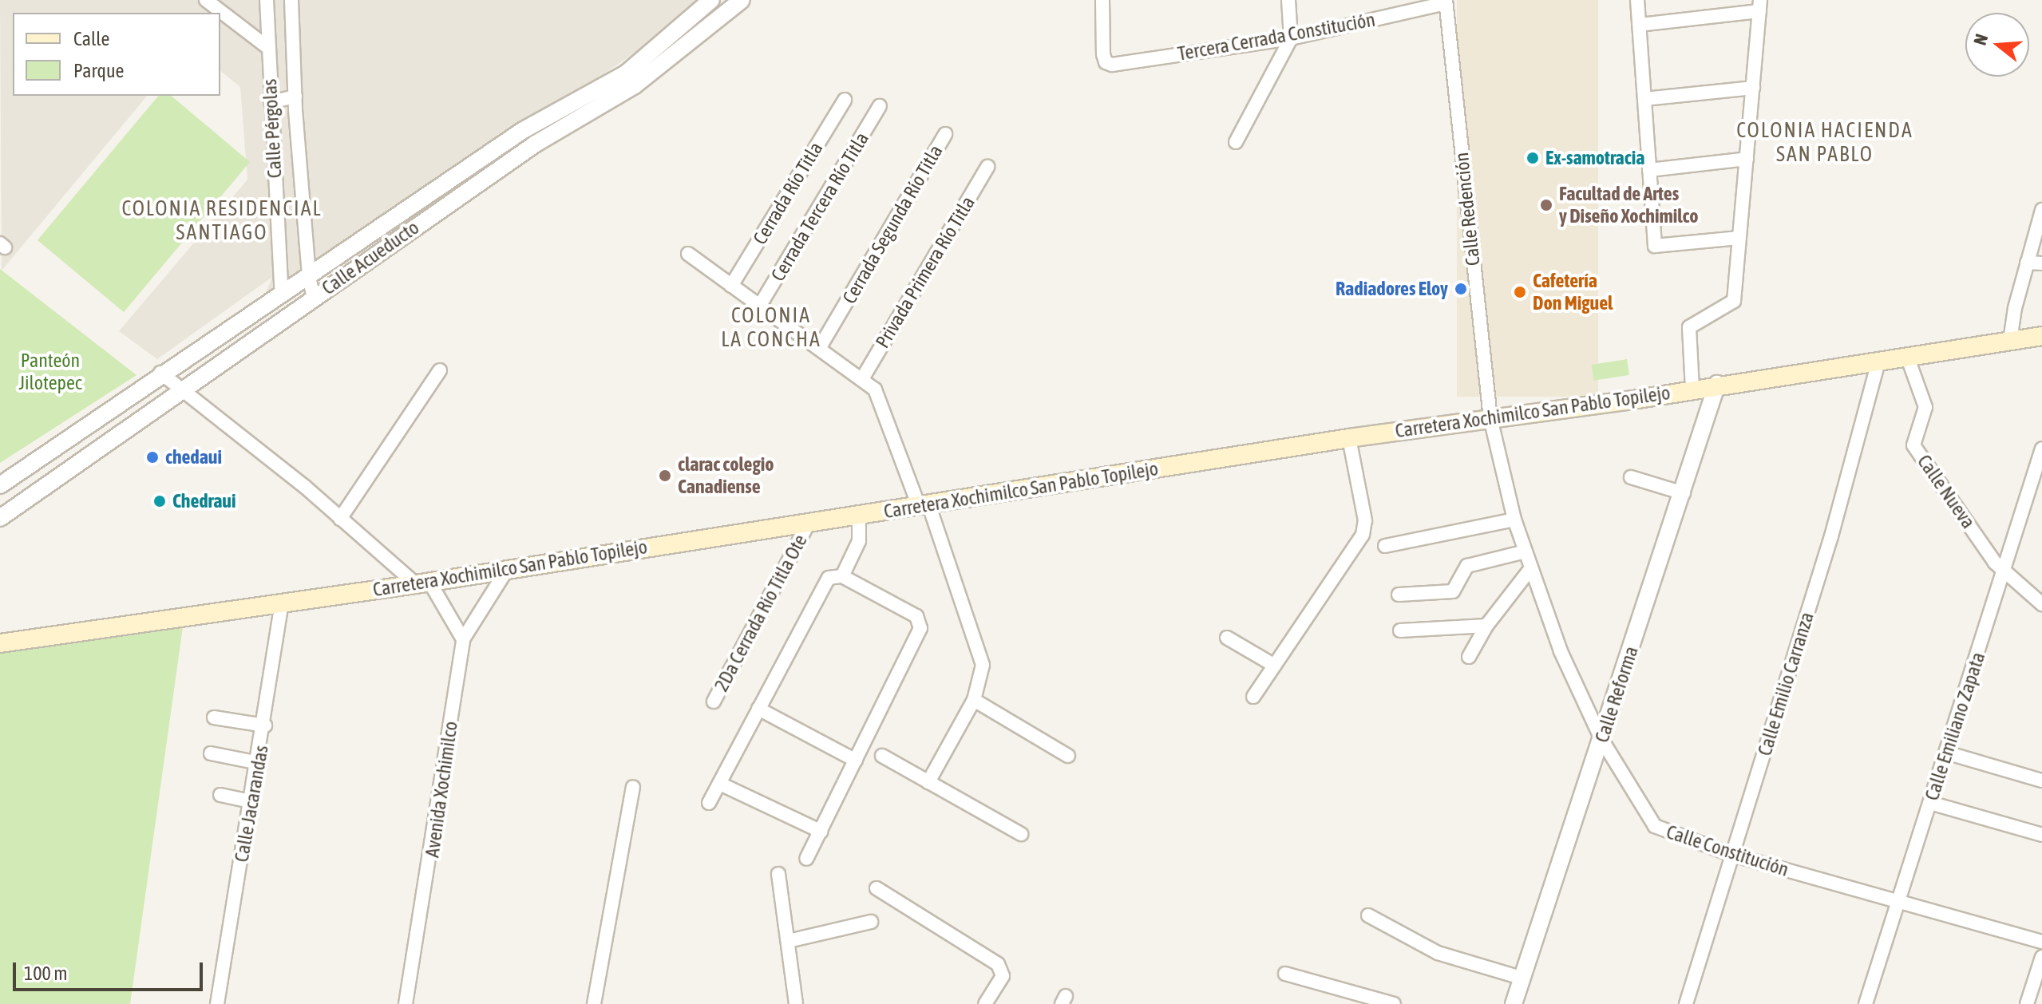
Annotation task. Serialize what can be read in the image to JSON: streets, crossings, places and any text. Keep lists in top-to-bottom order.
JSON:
{
  "streets": {
    "main road": ["Carretera Xochimilco San Pablo Topilejo"],
    "street": [
      "Tercera Cerrada Constitución",
      "Calle Pérgolas",
      "Cerrada Río Titla",
      "Cerrada Tercera Río Titla",
      "Calle Redención",
      "Cerrada Segunda Río Titla",
      "Calle Acueducto",
      "Privada Primera Río Titla",
      "Calle Nueva",
      "2Da Cerrada Rio Titla Ote",
      "Calle Emilio Carranza",
      "Calle Reforma",
      "Calle Emiliano Zapata",
      "Avenida Xochimilco",
      "Calle Jacarandas",
      "Calle Constitución"
    ]
  },
  "crossings": [
    ["Tercera Cerrada Constitución", "Calle Redención"],
    ["Calle Pérgolas", "Calle Acueducto"],
    ["Calle Redención", "Carretera Xochimilco San Pablo Topilejo"],
    ["Calle Redención", "Calle Constitución"],
    ["Carretera Xochimilco San Pablo Topilejo", "Calle Nueva"],
    ["Carretera Xochimilco San Pablo Topilejo", "2Da Cerrada Rio Titla Ote"],
    ["Carretera Xochimilco San Pablo Topilejo", "Calle Emilio Carranza"],
    ["Carretera Xochimilco San Pablo Topilejo", "Calle Reforma"],
    ["Carretera Xochimilco San Pablo Topilejo", "Calle Jacarandas"],
    ["Carretera Xochimilco San Pablo Topilejo", "Calle Constitución"],
    ["Calle Nueva", "Calle Emiliano Zapata"],
    ["Calle Emilio Carranza", "Calle Constitución"],
    ["Calle Reforma", "Calle Constitución"],
    ["Calle Emiliano Zapata", "Calle Constitución"]
  ],
  "districts": ["COLONIA HACIENDA SAN PABLO", "COLONIA RESIDENCIAL SANTIAGO", "COLONIA LA CONCHA"],
  "parks": ["Panteón Jilotepec"],
  "places": [
    "Ex-samotracia",
    "Facultad de Artes y Diseño Xochimilco",
    "Radiadores Eloy",
    "Cafetería Don Miguel",
    "chedaui",
    "clarac colegio Canadiense",
    "Chedraui"
  ],
  "legend": ["Calle", "Parque"],
  "scale_bar": "100 m",
  "north": "left"
}
